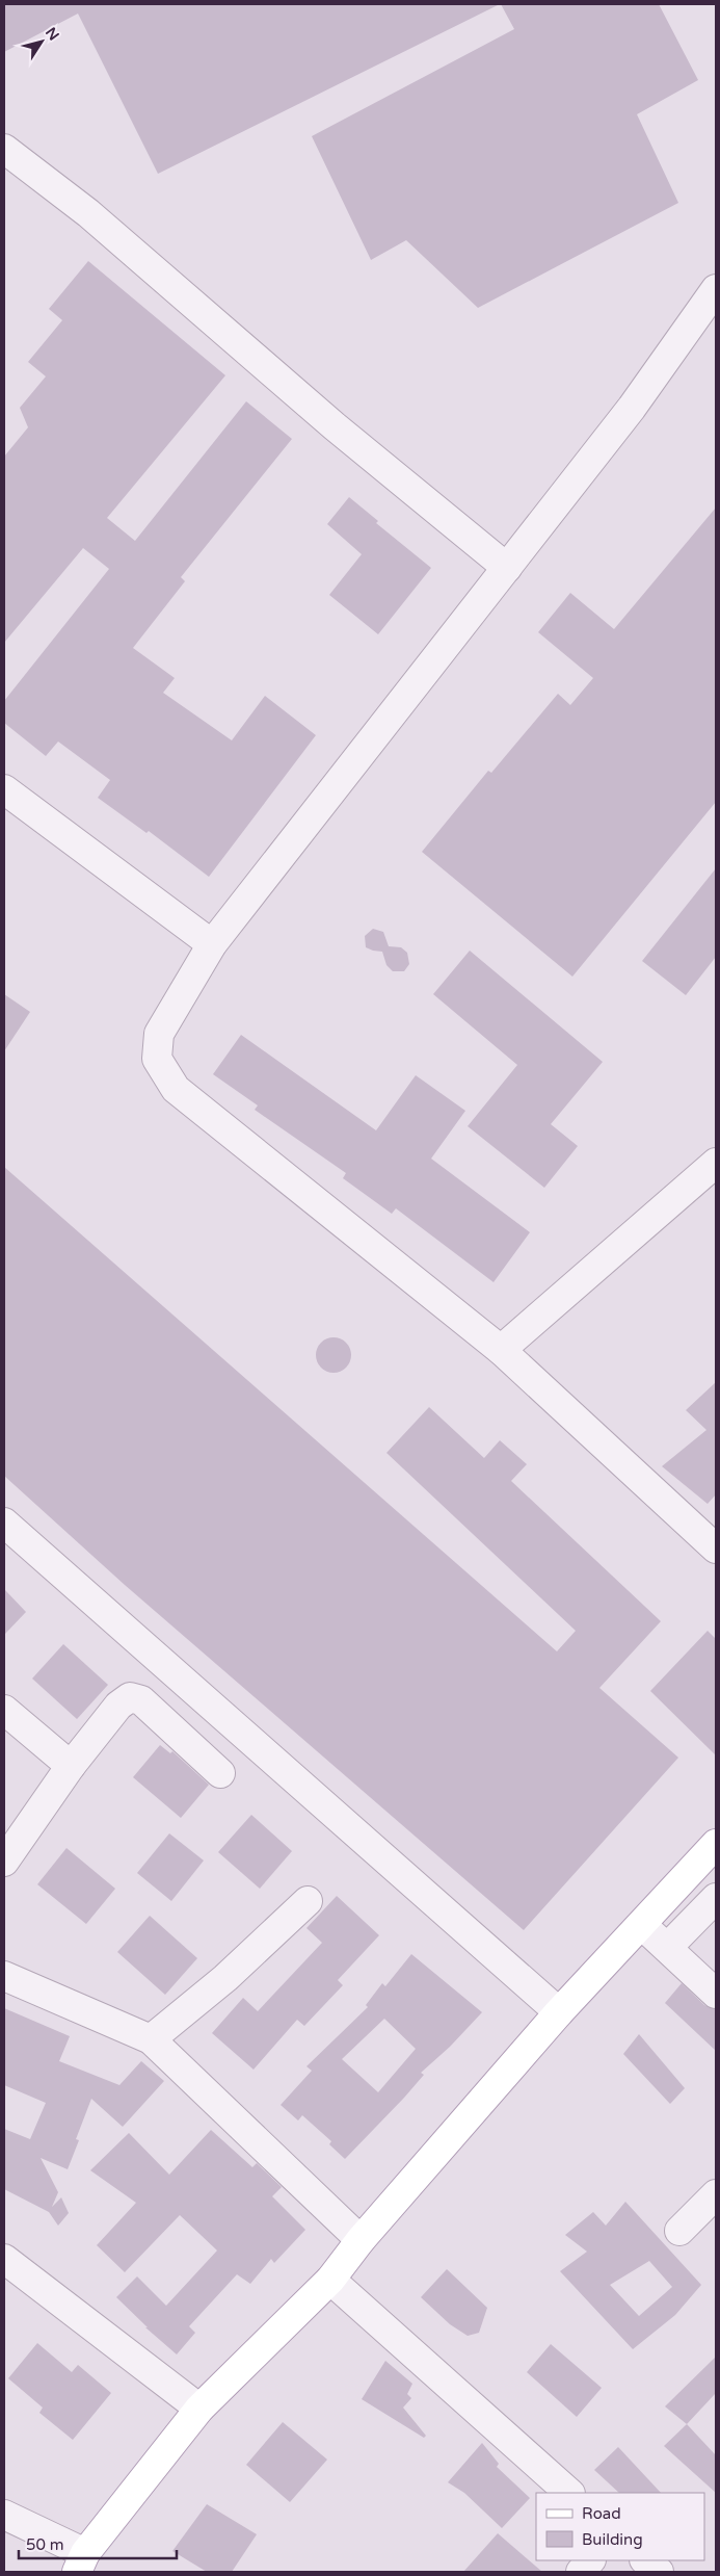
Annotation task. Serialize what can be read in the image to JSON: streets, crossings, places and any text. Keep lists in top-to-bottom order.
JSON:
{
  "legend": ["Road", "Building"],
  "scale_bar": "50 m",
  "north": "top right"
}
